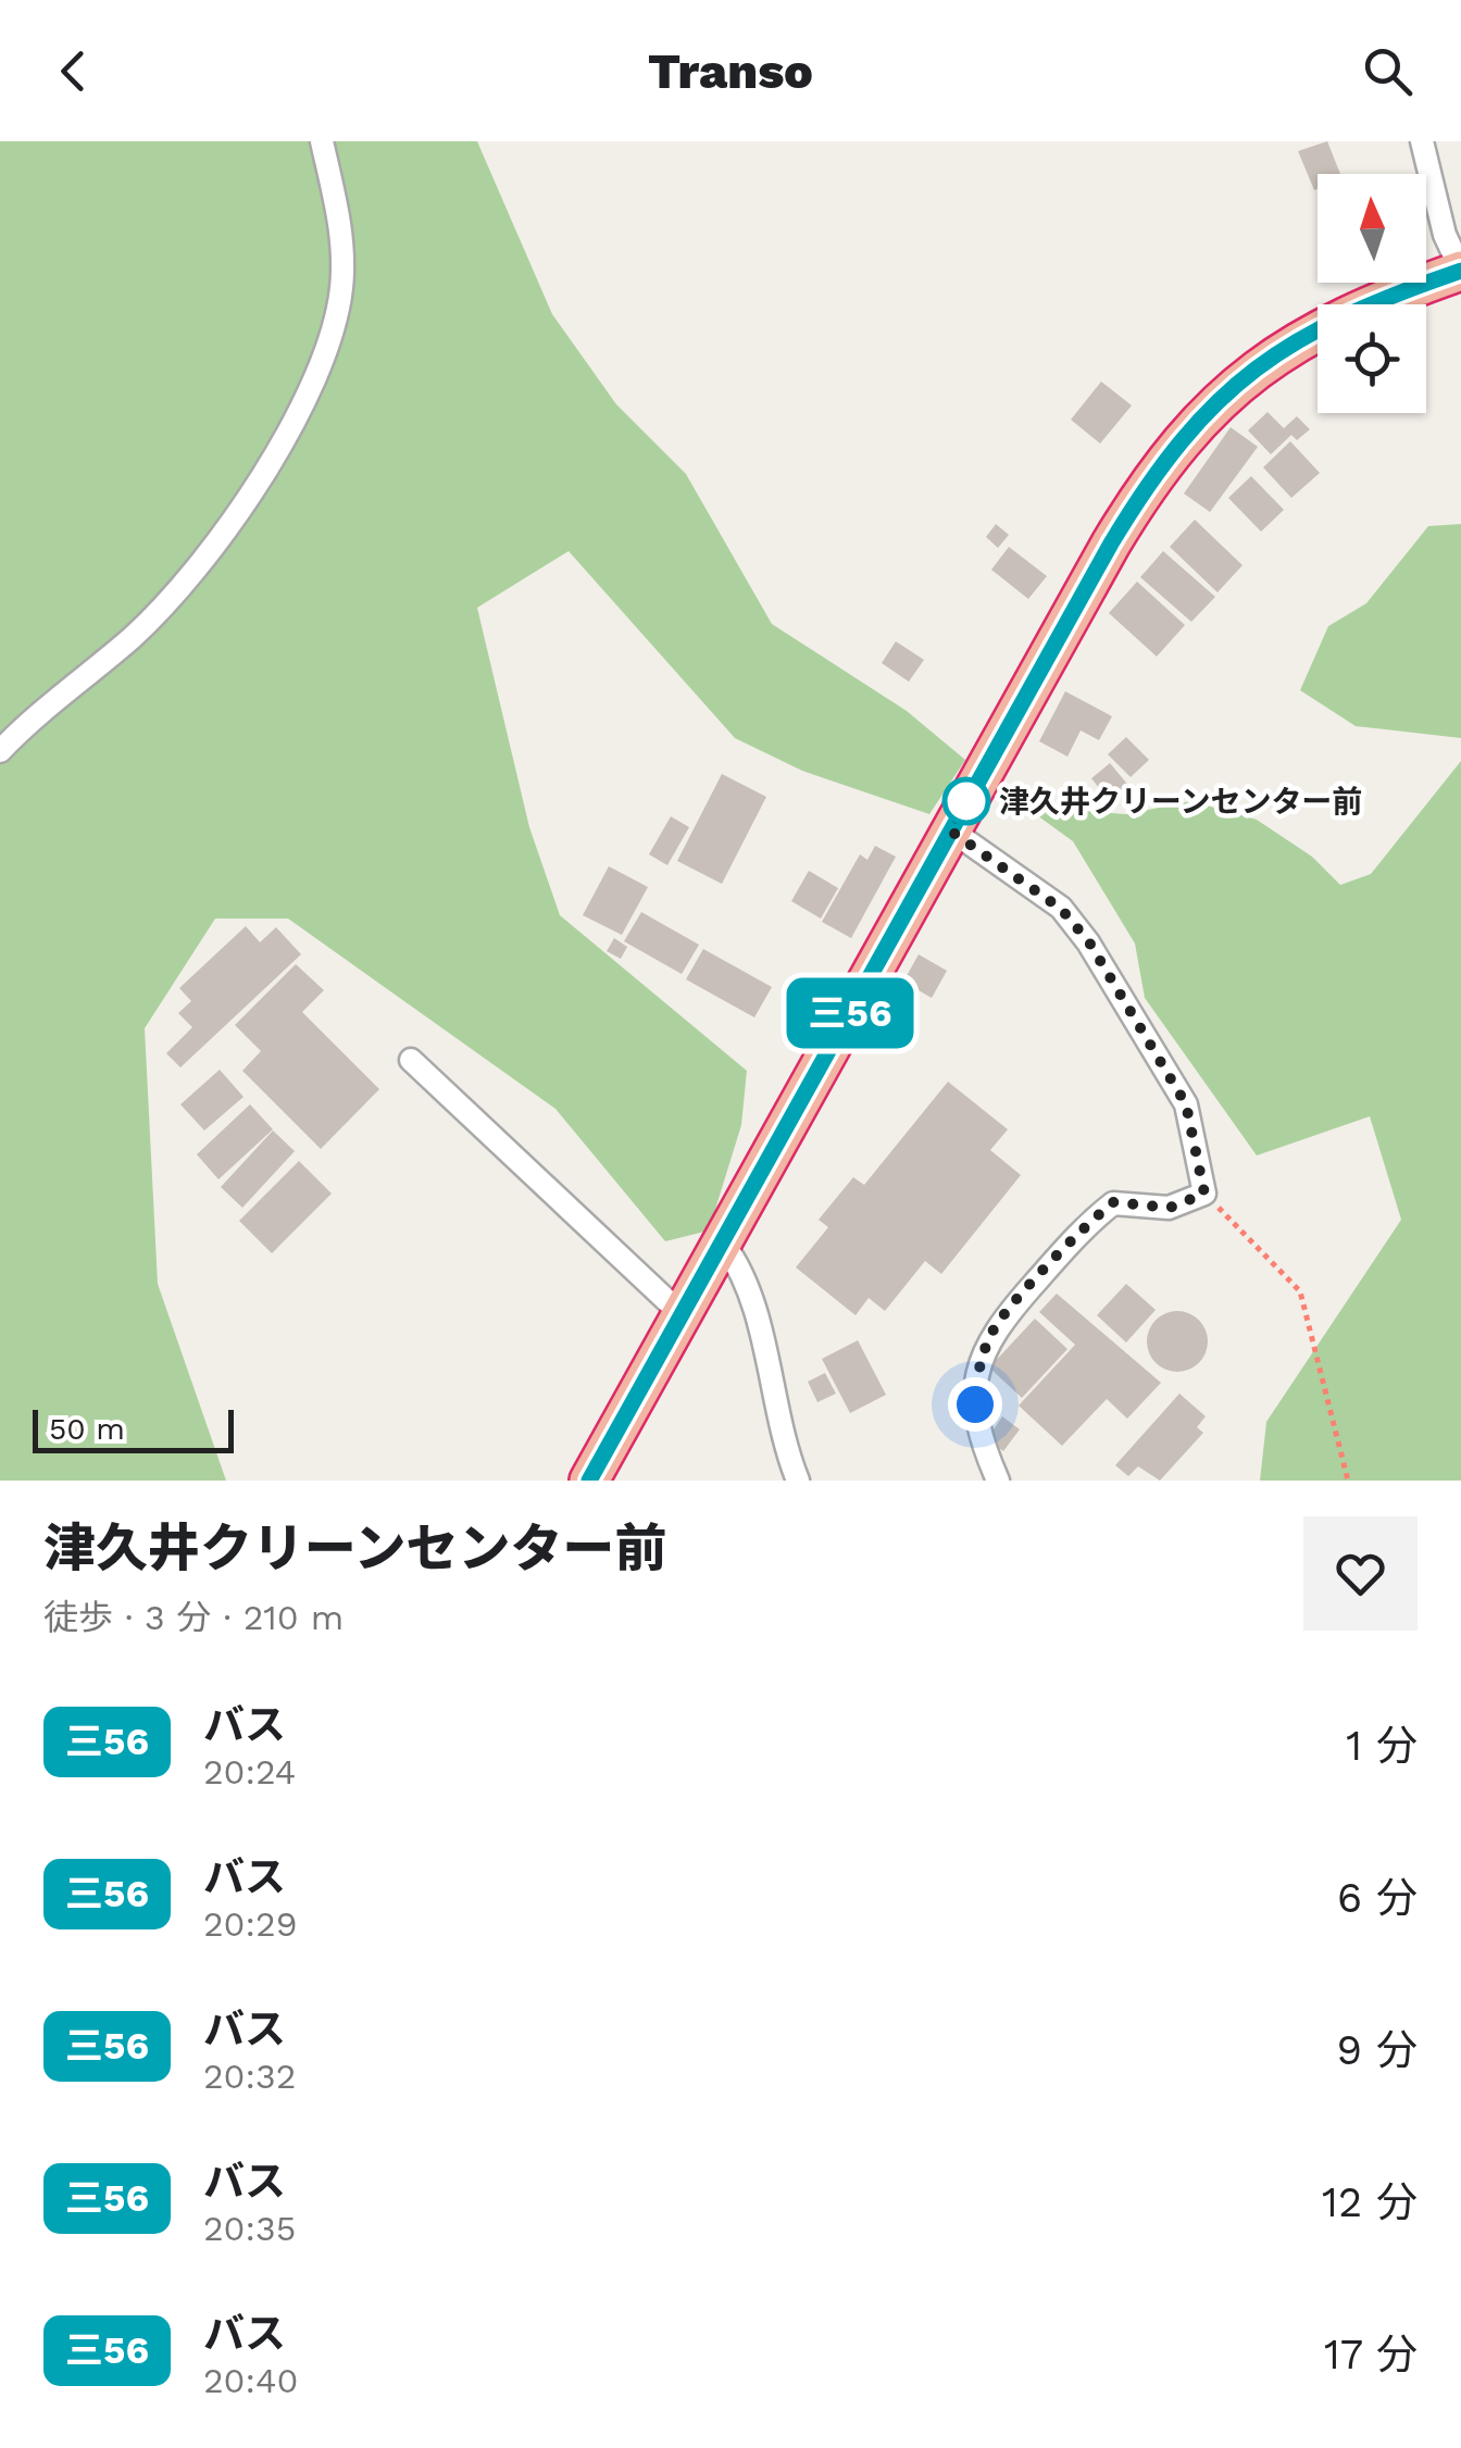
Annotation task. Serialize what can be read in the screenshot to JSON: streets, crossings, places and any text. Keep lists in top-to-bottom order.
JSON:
{
  "places": ["津久井クリーンセンター前"],
  "lines": ["bus line 三56"],
  "scale_bar": "50 m",
  "north": "top",
  "page": {
    "header": "Transo",
    "on_map": "三56",
    "scale": "50 m",
    "heading": ["津久井クリーンセンター前", "徒歩 · 3 分 · 210 m"],
    "list": [
      {
        "mark": "三56",
        "name": "バス",
        "note": "20:24",
        "value": "1 分"
      },
      {
        "mark": "三56",
        "name": "バス",
        "note": "20:29",
        "value": "6 分"
      },
      {
        "mark": "三56",
        "name": "バス",
        "note": "20:32",
        "value": "9 分"
      },
      {
        "mark": "三56",
        "name": "バス",
        "note": "20:35",
        "value": "12 分"
      },
      {
        "mark": "三56",
        "name": "バス",
        "note": "20:40",
        "value": "17 分"
      }
    ]
  }
}
